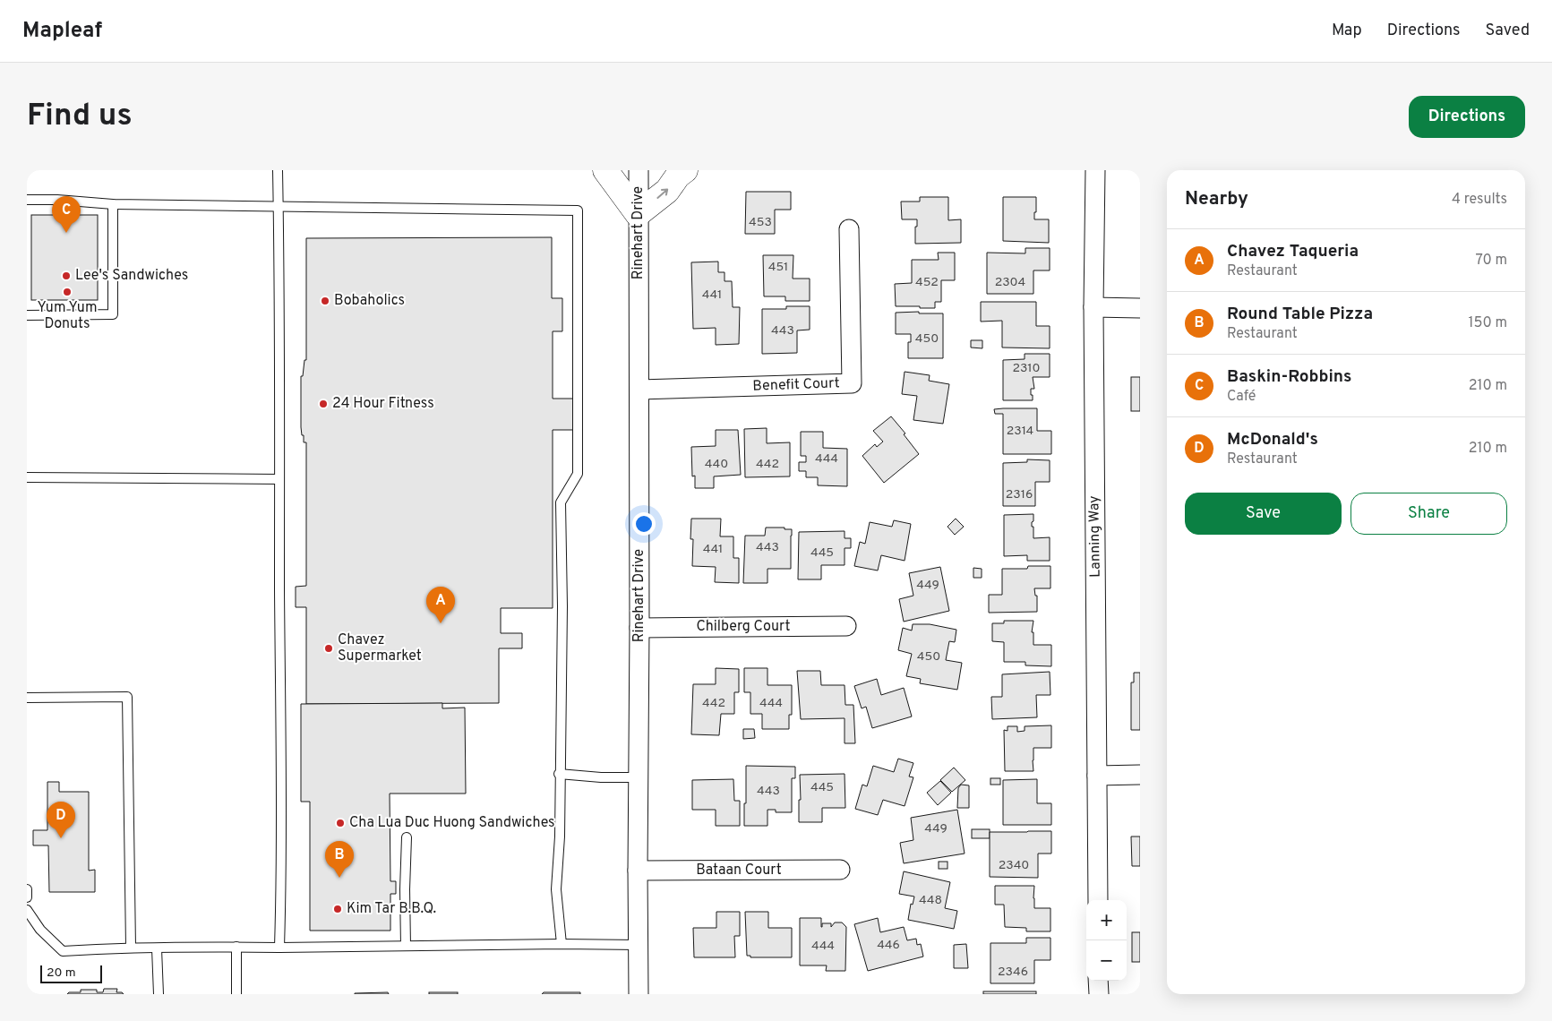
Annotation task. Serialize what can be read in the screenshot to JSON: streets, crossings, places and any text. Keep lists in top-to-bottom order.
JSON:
{
  "streets": {
    "street": [
      "Rinehart Drive",
      "Benefit Court",
      "Lanning Way",
      "Chilberg Court",
      "Bataan Court"
    ]
  },
  "crossings": [
    ["Rinehart Drive", "Benefit Court"],
    ["Rinehart Drive", "Chilberg Court"],
    ["Rinehart Drive", "Bataan Court"]
  ],
  "places": [
    "Lee's Sandwiches",
    "Yum Yum Donuts",
    "Bobaholics",
    "24 Hour Fitness",
    "Chavez Supermarket",
    "Cha Lua Duc Huong Sandwiches",
    "Kim Tar B.B.Q."
  ],
  "house_numbers": [
    "453",
    "451",
    "452",
    "2304",
    "441",
    "443",
    "450",
    "2310",
    "2314",
    "444",
    "440",
    "442",
    "2316",
    "443",
    "441",
    "445",
    "449",
    "450",
    "442",
    "444",
    "445",
    "443",
    "449",
    "2340",
    "448",
    "446",
    "444",
    "2346"
  ],
  "scale_bar": "20 m",
  "page": {
    "header": "Mapleaf",
    "nav": ["Map", "Directions", "Saved"],
    "buttons": [
      "Directions",
      ["Save", "Share"]
    ],
    "title": "Find us",
    "heading": ["Nearby", "4 results"],
    "pins": [
      "C",
      "A",
      "D",
      "B"
    ],
    "list": [
      {
        "mark": "A",
        "name": "Chavez Taqueria",
        "note": "Restaurant",
        "value": "70 m"
      },
      {
        "mark": "B",
        "name": "Round Table Pizza",
        "note": "Restaurant",
        "value": "150 m"
      },
      {
        "mark": "C",
        "name": "Baskin-Robbins",
        "note": "Café",
        "value": "210 m"
      },
      {
        "mark": "D",
        "name": "McDonald's",
        "note": "Restaurant",
        "value": "210 m"
      }
    ],
    "map_buttons": ["+", "−"],
    "scale": "20 m"
  }
}
